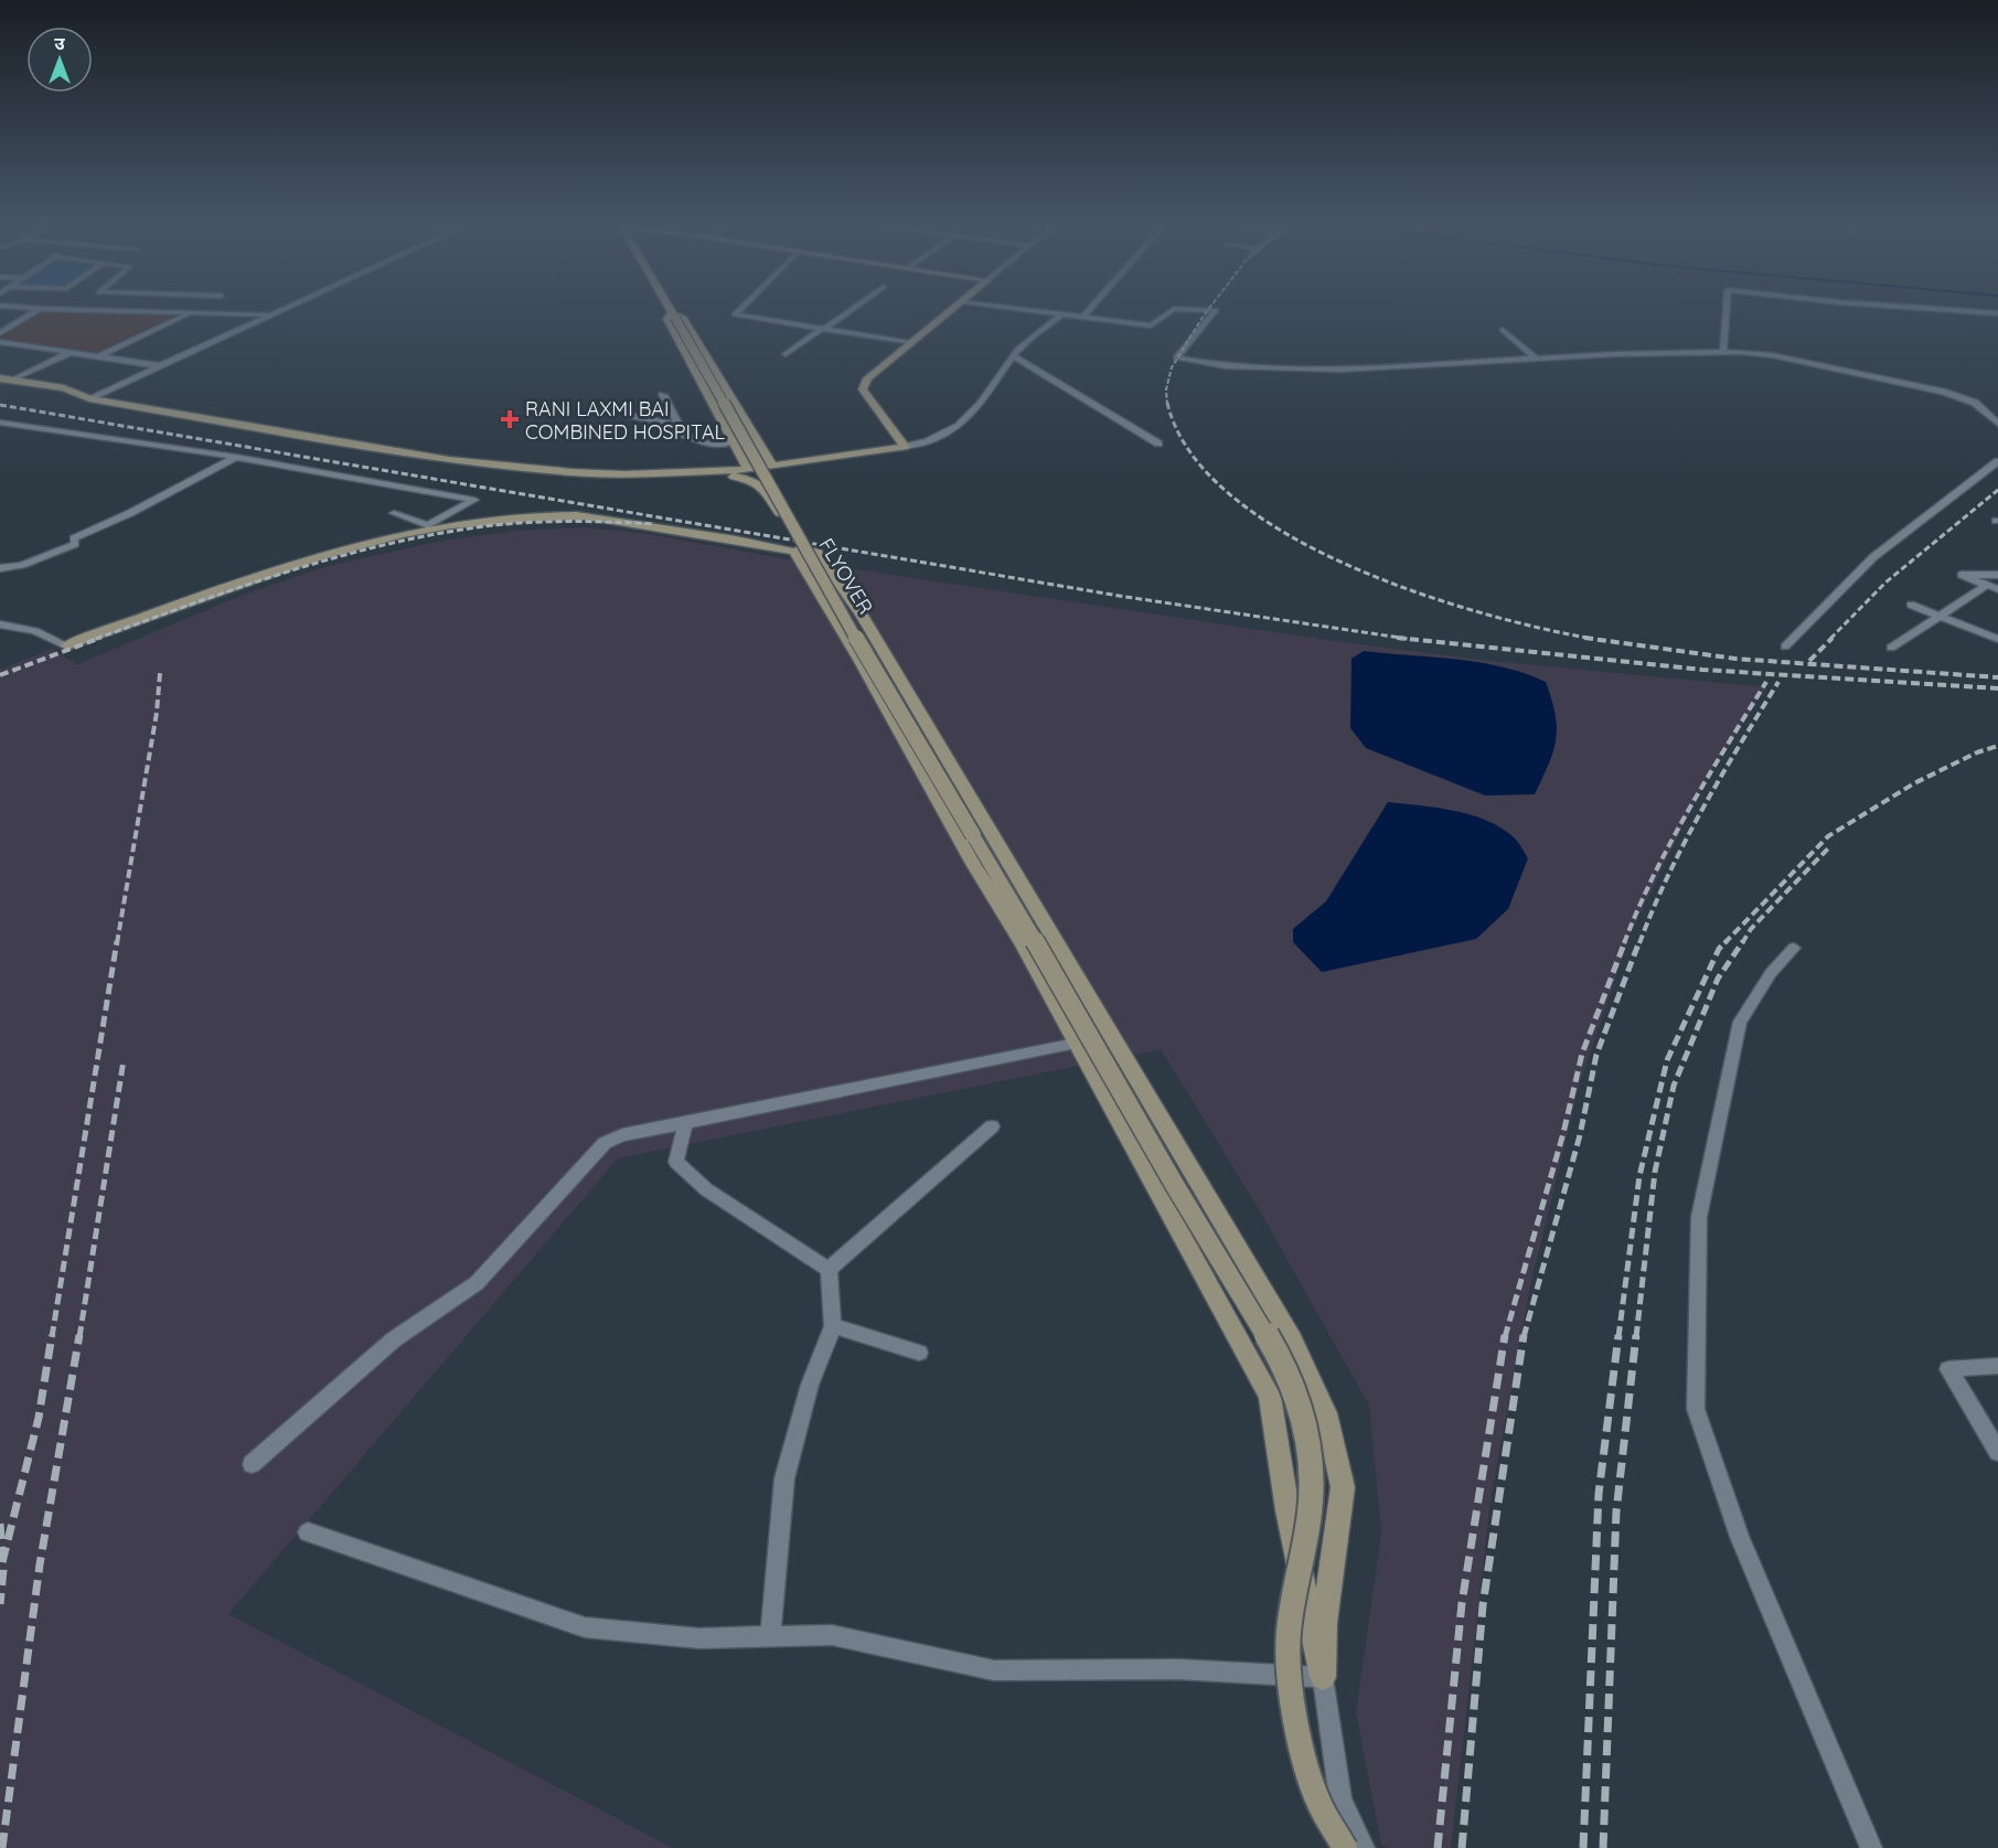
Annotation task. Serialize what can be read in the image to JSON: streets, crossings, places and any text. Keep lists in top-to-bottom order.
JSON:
{
  "streets": {
    "street": ["FLYOVER"]
  },
  "places": {
    "health": ["RANI LAXMI BAI COMBINED HOSPITAL"]
  },
  "north": "top"
}
